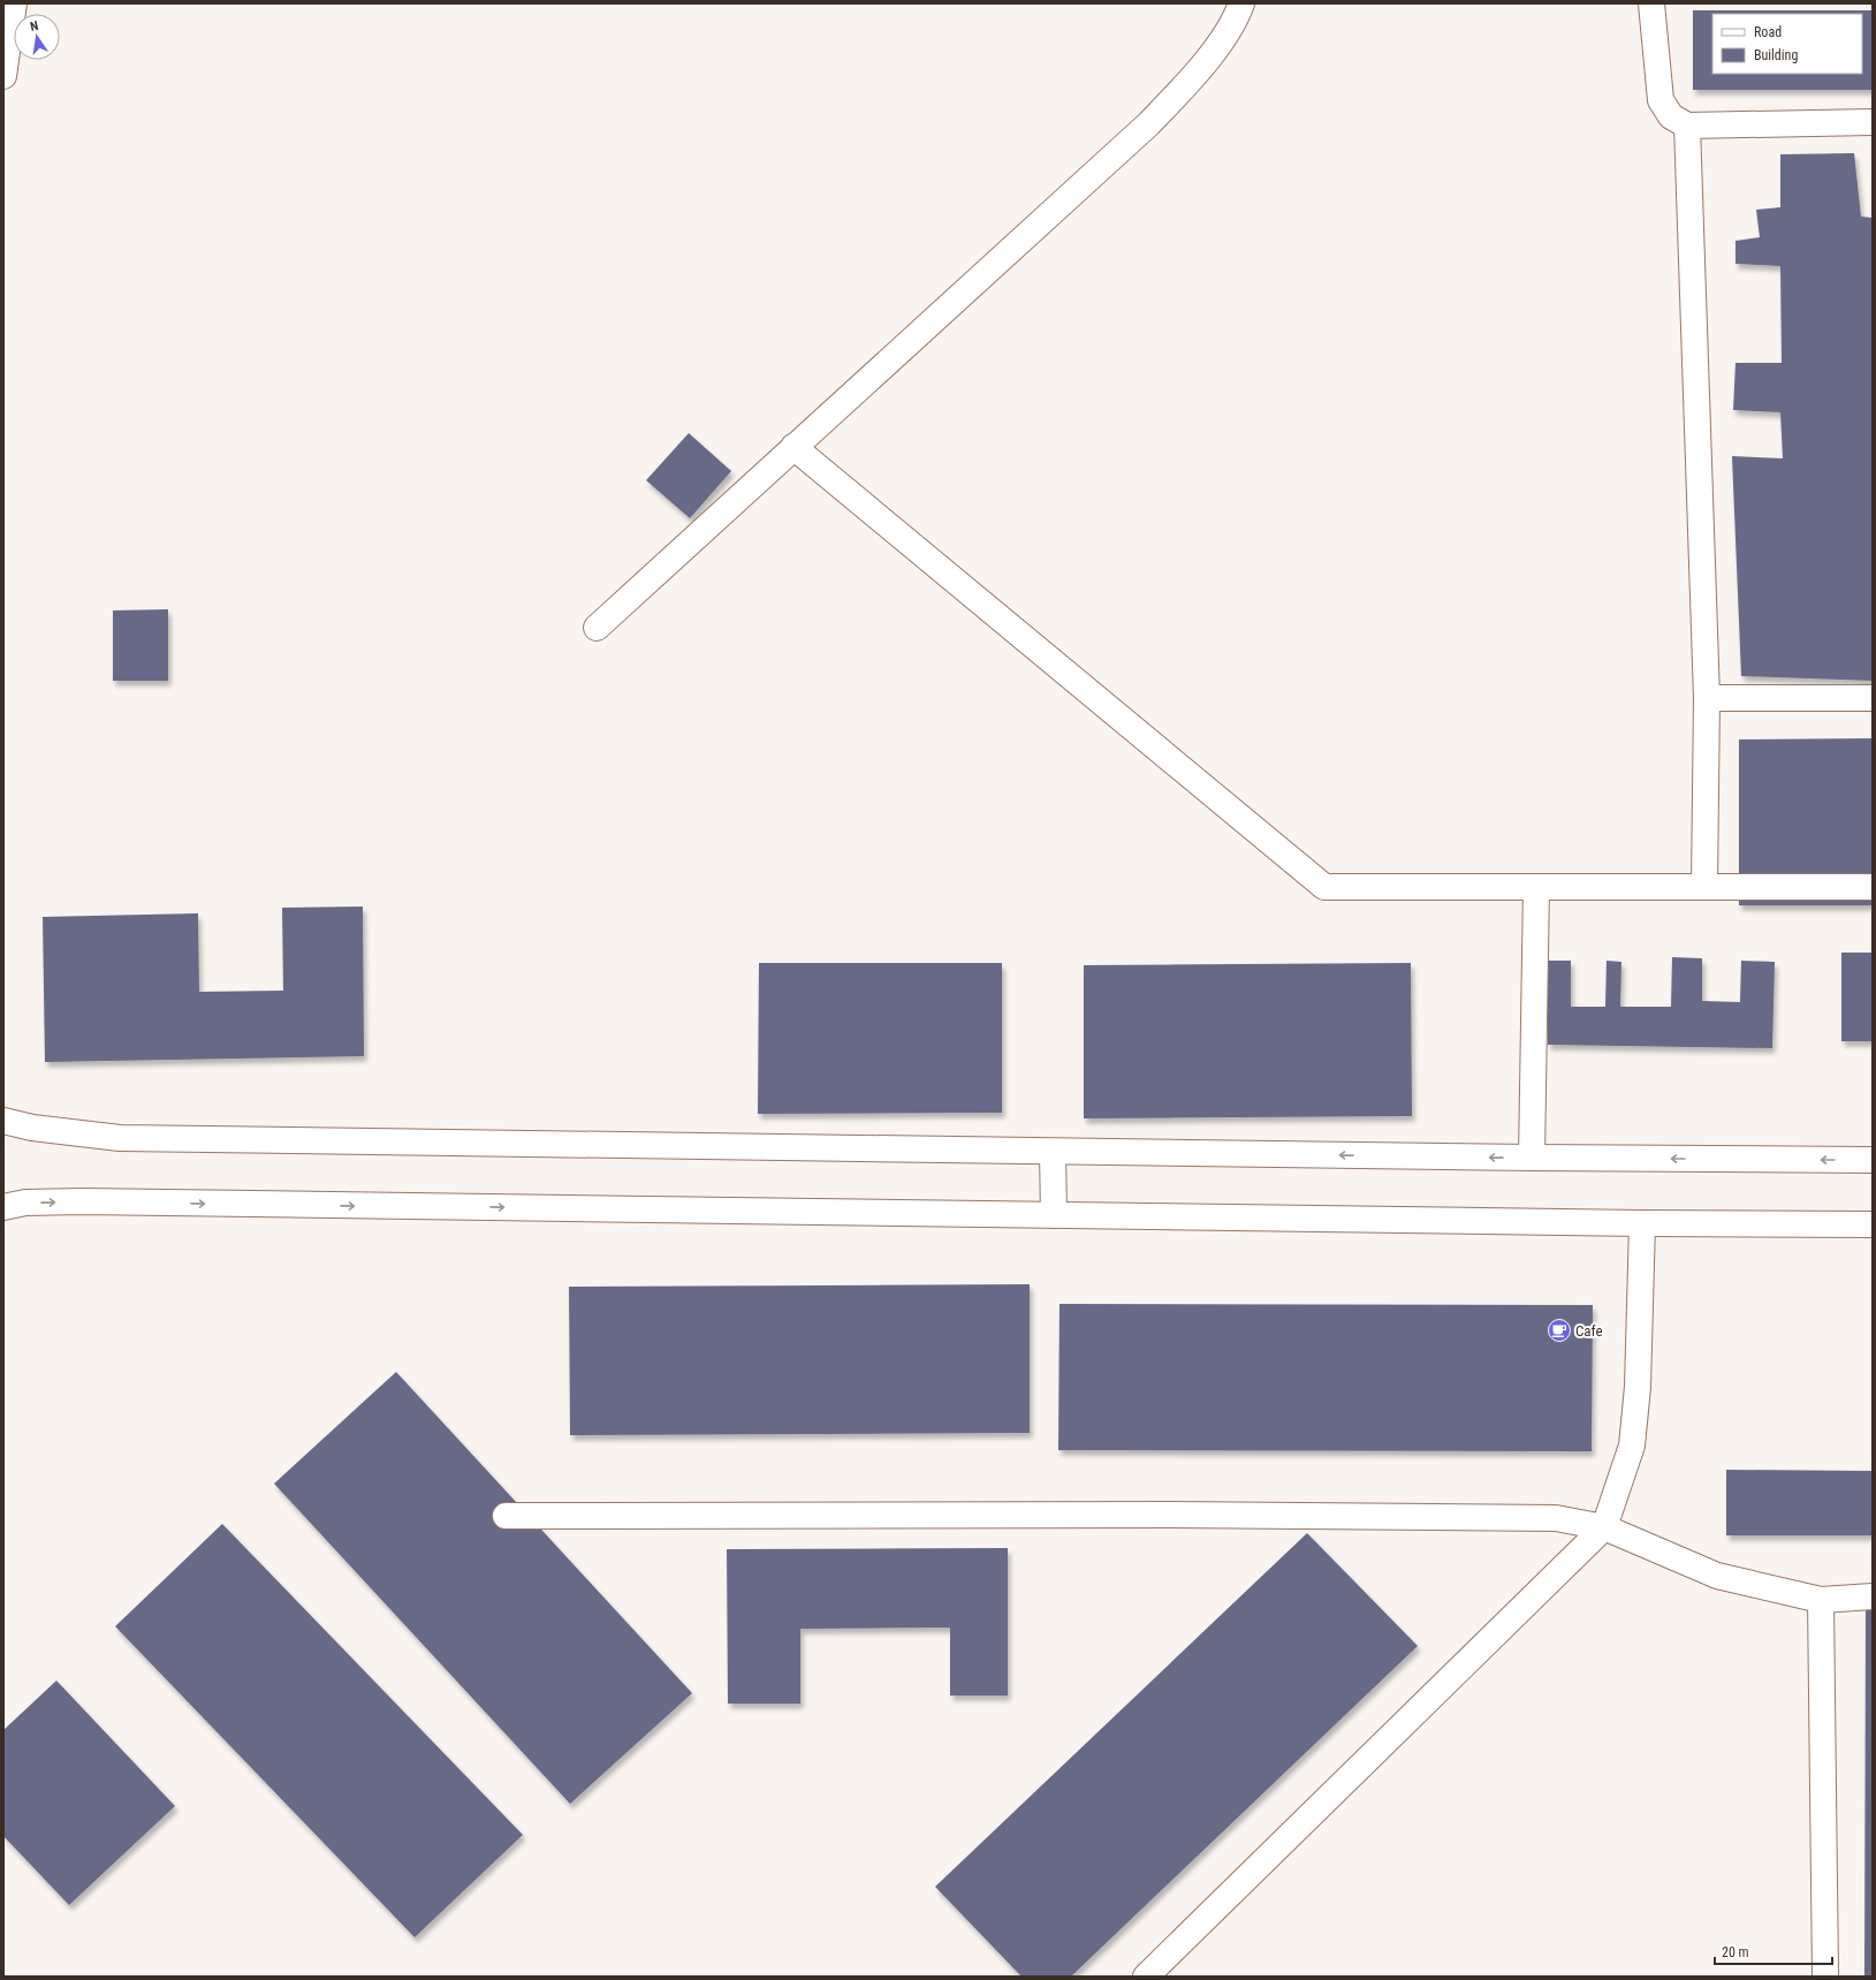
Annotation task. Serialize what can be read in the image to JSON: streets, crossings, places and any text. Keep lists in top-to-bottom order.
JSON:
{
  "places": {
    "cafe": ["Cafe"]
  },
  "legend": ["Road", "Building"],
  "scale_bar": "20 m",
  "north": "top"
}
